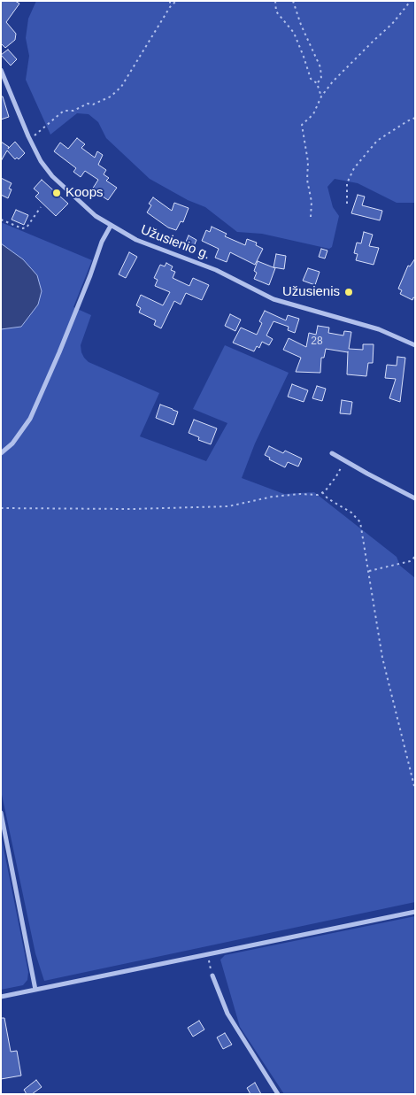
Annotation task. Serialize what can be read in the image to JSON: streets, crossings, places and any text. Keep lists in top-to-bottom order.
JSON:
{
  "streets": {
    "street": ["Užusienio g."]
  },
  "places": ["Koops", "Užusienis"],
  "house_numbers": ["28"]
}
